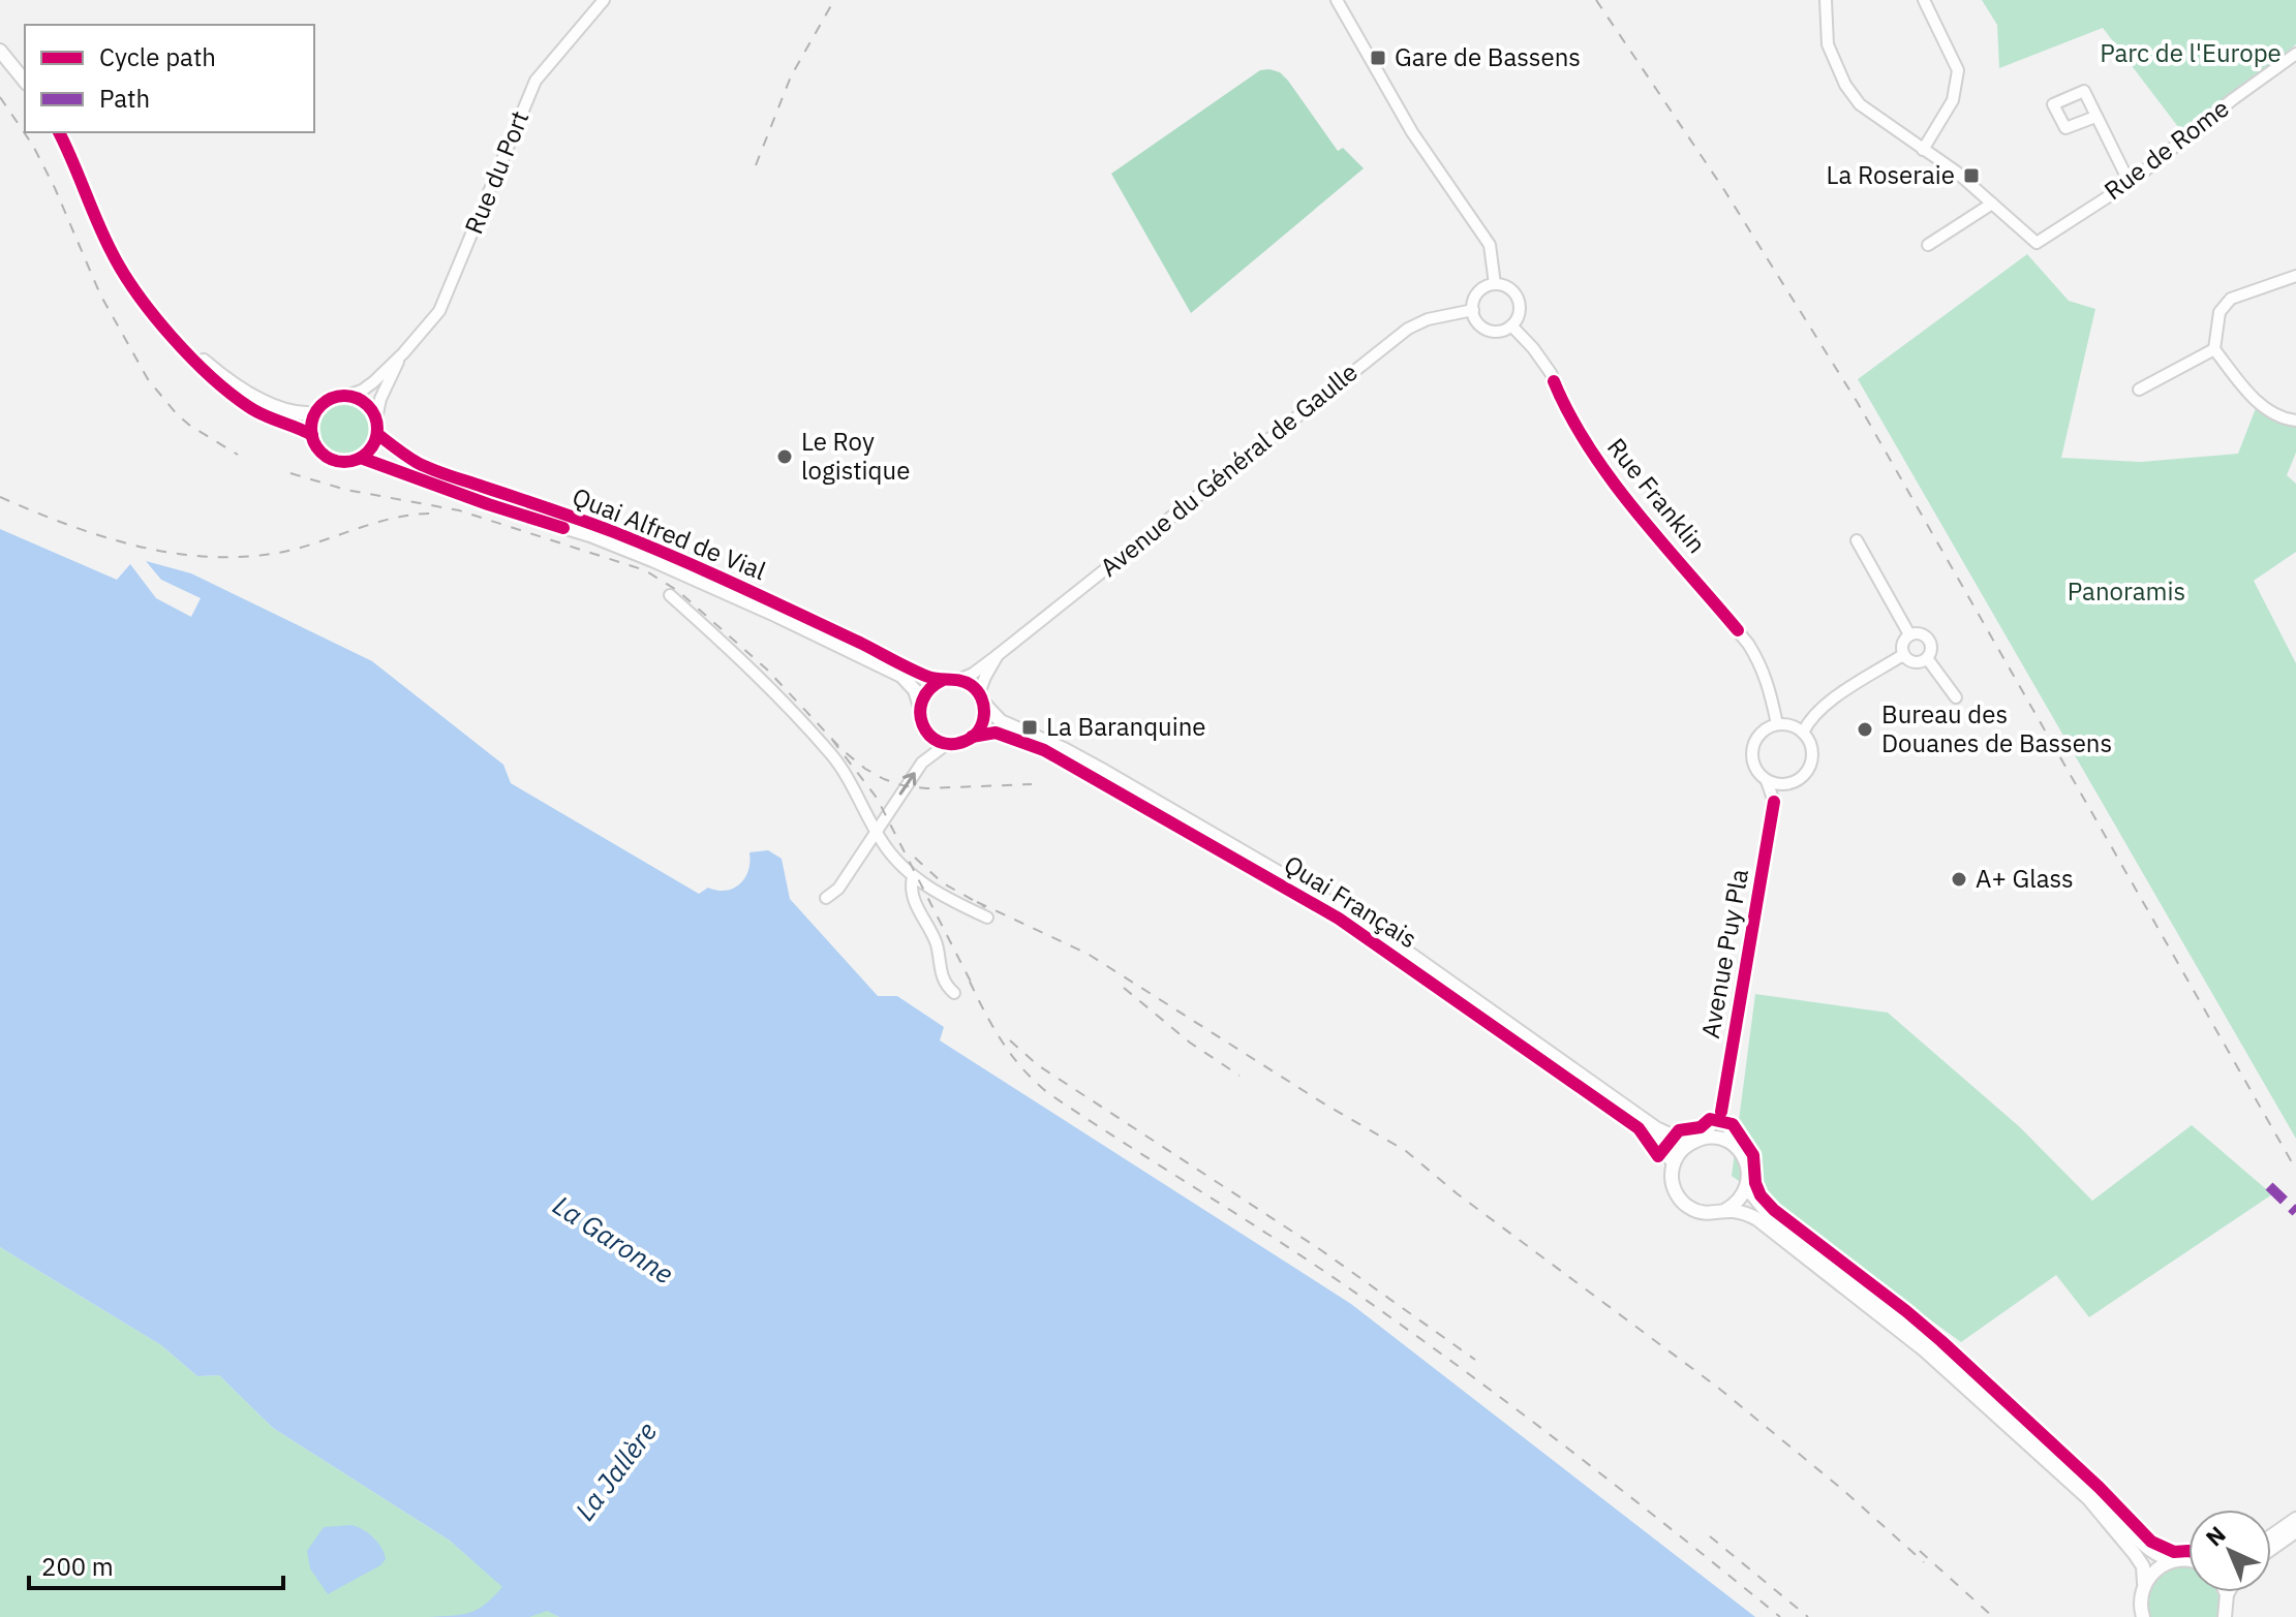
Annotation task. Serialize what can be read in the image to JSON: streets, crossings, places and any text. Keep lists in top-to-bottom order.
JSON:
{
  "streets": {
    "main road": ["Quai Alfred de Vial", "Quai Français"],
    "street": [
      "Rue de Rome",
      "Rue du Port",
      "Avenue du Général de Gaulle",
      "Rue Franklin",
      "Avenue Puy Pla"
    ]
  },
  "crossings": [
    ["Rue du Port", "Quai Alfred de Vial"],
    ["Avenue du Général de Gaulle", "Rue Franklin"],
    ["Avenue du Général de Gaulle", "Quai Alfred de Vial"],
    ["Avenue du Général de Gaulle", "Quai Français"],
    ["Rue Franklin", "Avenue Puy Pla"],
    ["Quai Alfred de Vial", "Quai Français"],
    ["Quai Français", "Avenue Puy Pla"]
  ],
  "water": ["La Garonne", "La Jallère"],
  "parks": ["Parc de l'Europe", "Panoramis"],
  "places": {
    "transit": ["Gare de Bassens", "La Roseraie", "La Baranquine"],
    "other": ["Le Roy logistique", "Bureau des Douanes de Bassens", "A+ Glass"]
  },
  "legend": ["Cycle path", "Path"],
  "scale_bar": "200 m",
  "north": "top left"
}
